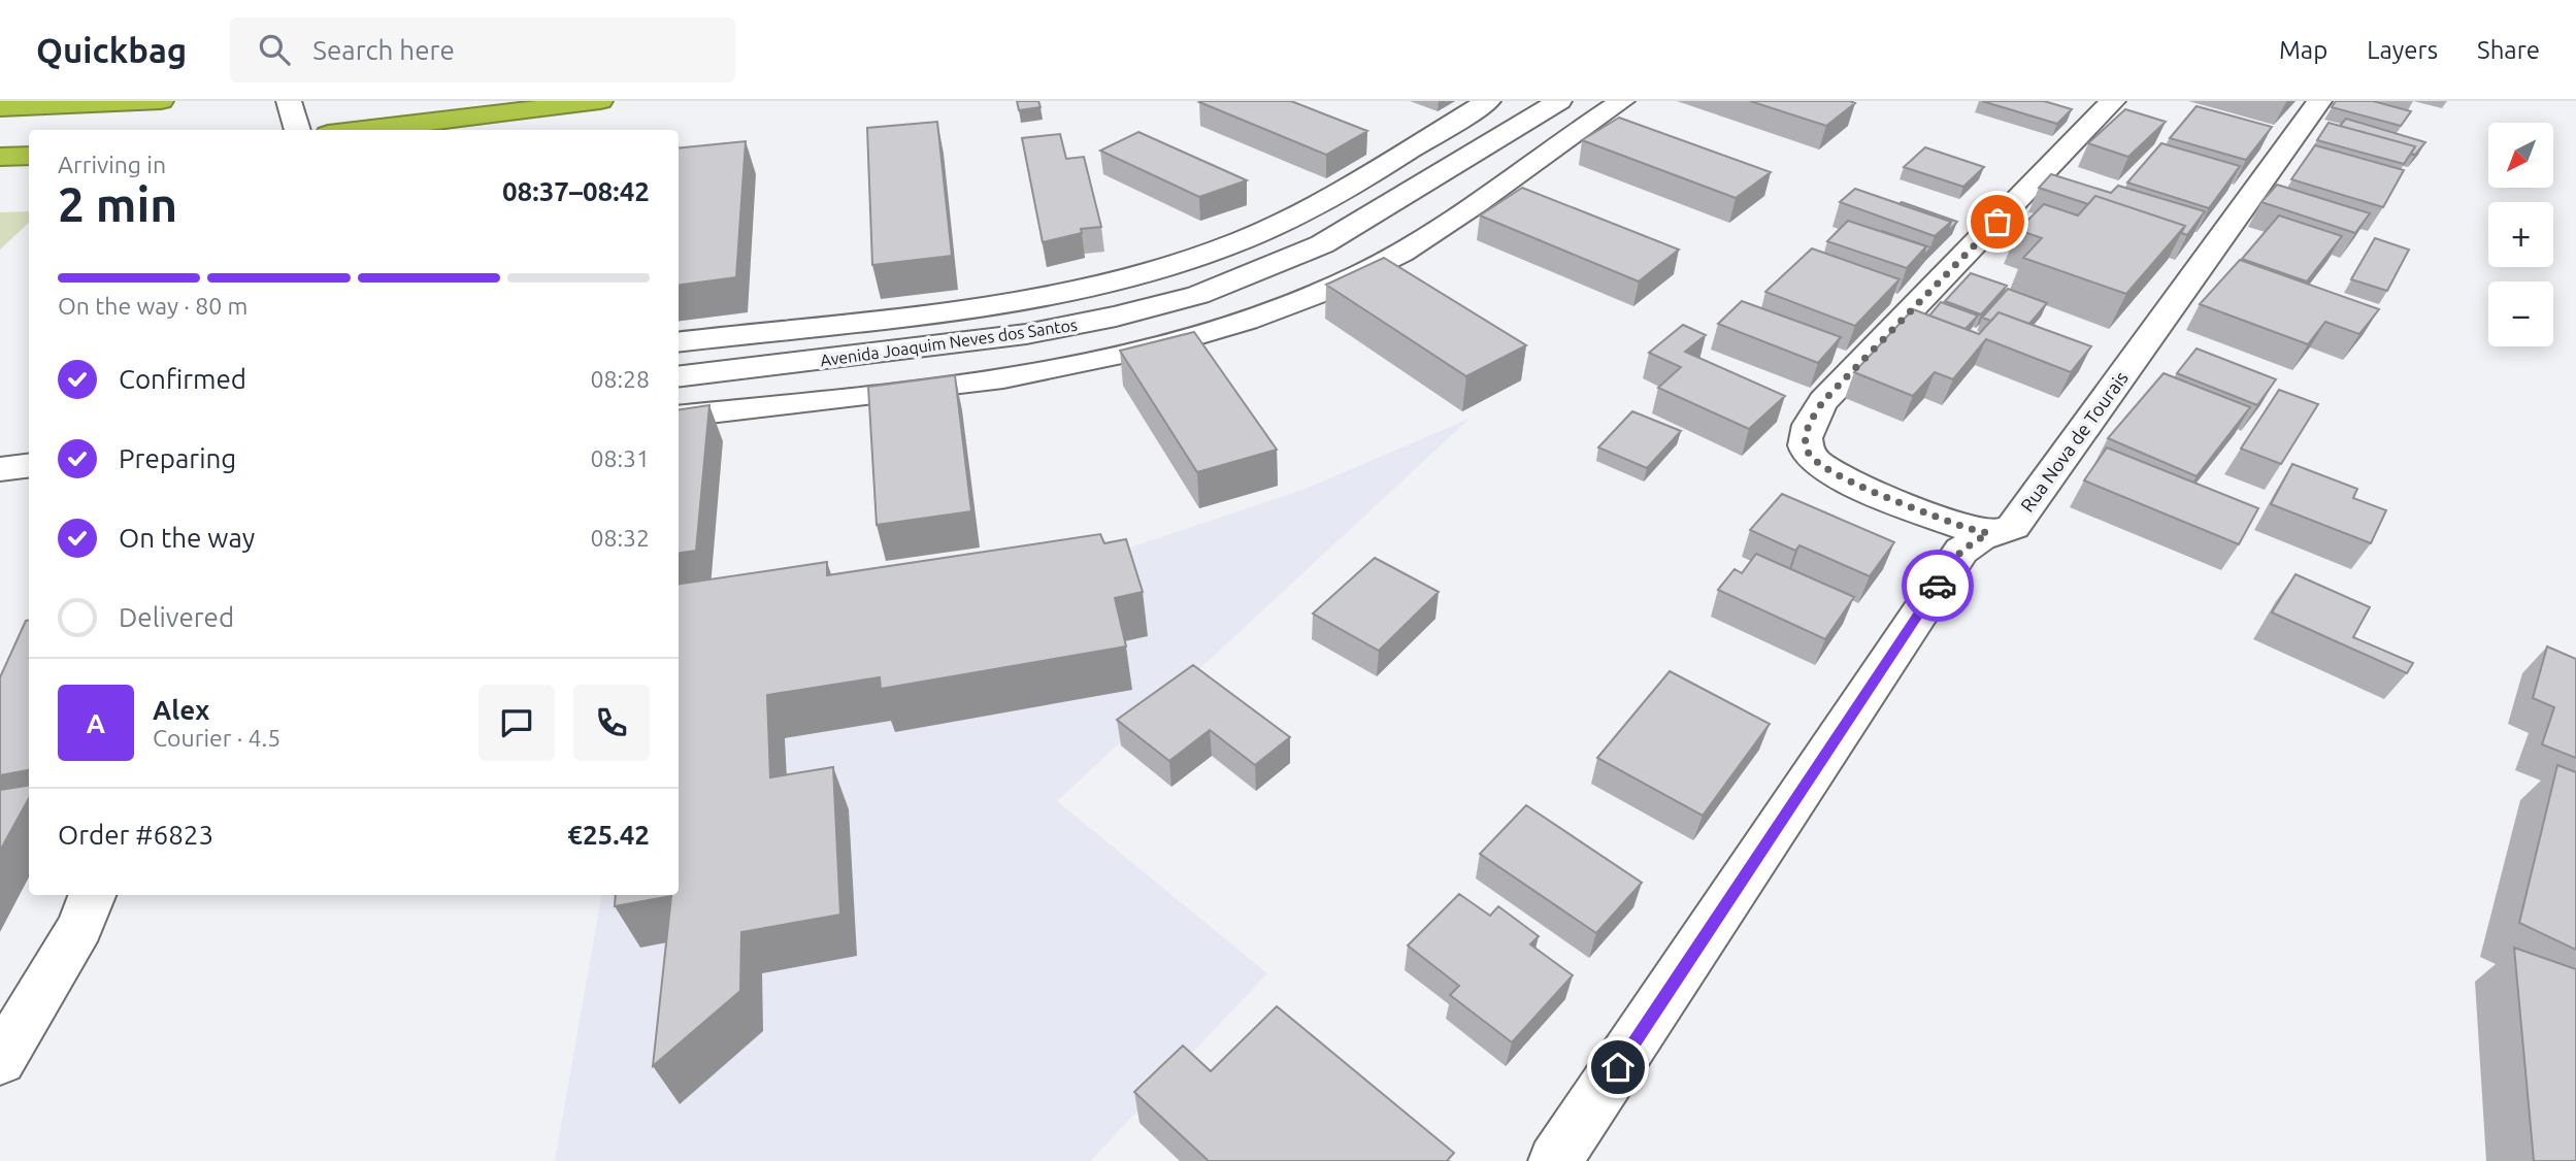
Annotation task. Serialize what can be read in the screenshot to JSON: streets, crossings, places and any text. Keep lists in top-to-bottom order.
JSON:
{
  "streets": {
    "street": ["Avenida Joaquim Neves dos Santos", "Rua Nova de Tourais"]
  },
  "north": "bottom left",
  "page": {
    "header": "Quickbag",
    "search": "Search here",
    "nav": ["Map", "Layers", "Share"],
    "map_buttons": ["+", "−"],
    "heading": ["2 min", "Arriving in", "08:37–08:42"],
    "panel": [
      "Alex",
      "Courier · 4.5",
      "Order #6823",
      "€25.42"
    ],
    "bar": "On the way · 80 m",
    "list": [
      ["Confirmed", "08:28"],
      ["Preparing", "08:31"],
      ["On the way", "08:32"],
      "Delivered"
    ],
    "round": "A"
  }
}
